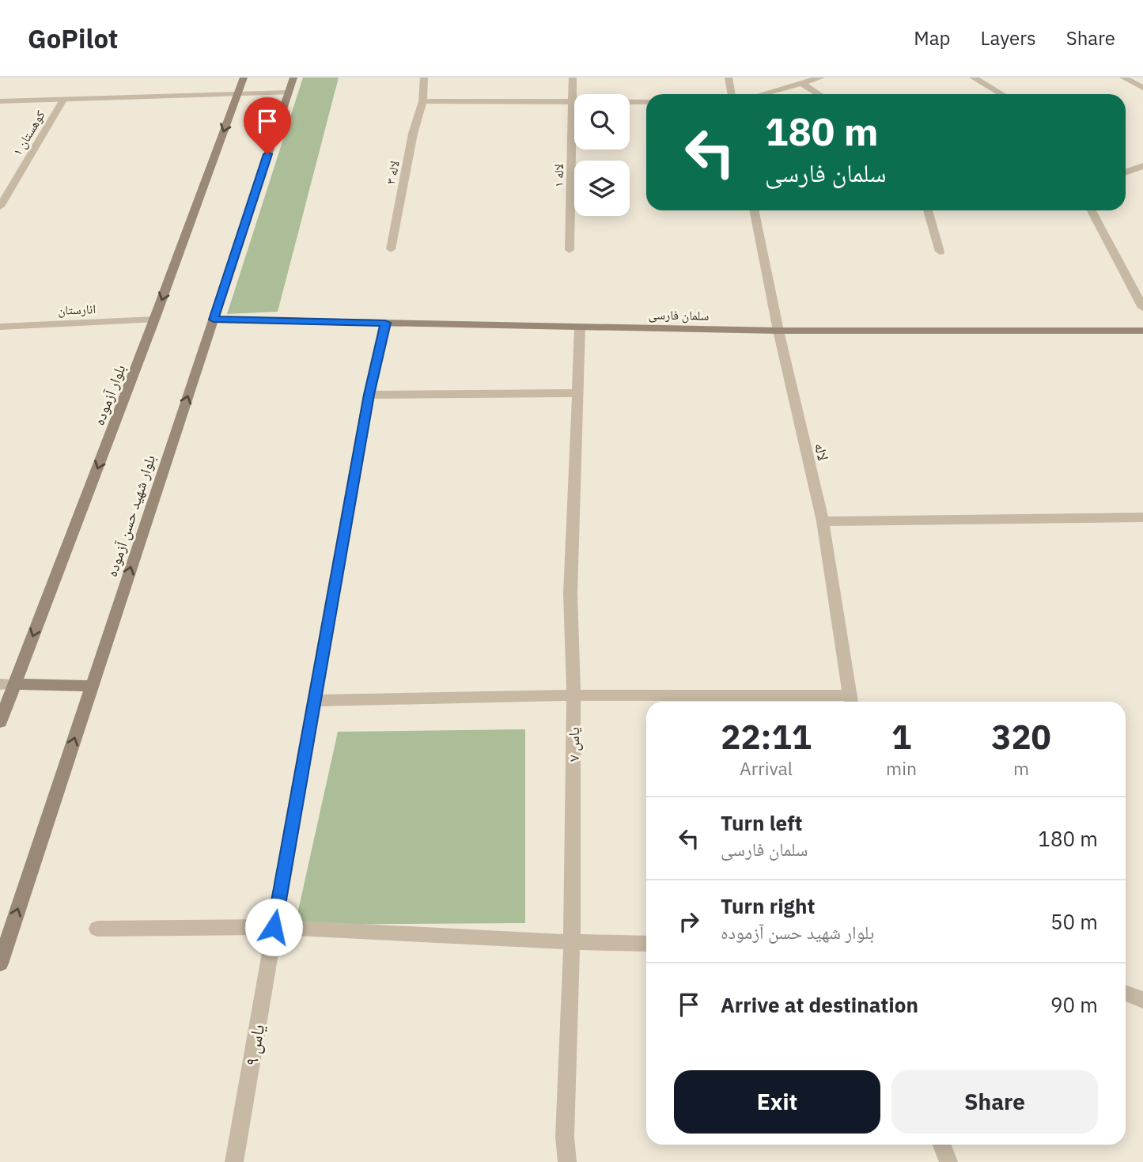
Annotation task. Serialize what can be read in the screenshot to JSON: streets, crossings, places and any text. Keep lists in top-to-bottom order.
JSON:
{
  "streets": {
    "main road": ["سلمان فارسی", "بلوار آزموده", "بلوار شهید حسن آزموده"],
    "street": [
      "کوهستان ۱",
      "لاله ۳",
      "لاله ۱",
      "انارستان",
      "لاله",
      "یاس ۷",
      "یاس ۹"
    ]
  },
  "crossings": [
    ["انارستان", "بلوار آزموده"],
    ["سلمان فارسی", "لاله"],
    ["سلمان فارسی", "بلوار شهید حسن آزموده"],
    ["سلمان فارسی", "یاس ۷"],
    ["سلمان فارسی", "یاس ۹"]
  ],
  "one_way": ["بلوار آزموده", "بلوار شهید حسن آزموده"],
  "page": {
    "header": "GoPilot",
    "nav": ["Map", "Layers", "Share"],
    "turn": ["180 m", "سلمان فارسی"],
    "eta": [
      "22:11",
      "Arrival",
      "1",
      "min",
      "320",
      "m"
    ],
    "list": [
      {
        "name": "Turn left",
        "note": "سلمان فارسی",
        "value": "180 m"
      },
      {
        "name": "Turn right",
        "note": "بلوار شهید حسن آزموده",
        "value": "50 m"
      },
      {
        "name": "Arrive at destination",
        "value": "90 m"
      }
    ],
    "buttons": ["Exit", "Share"]
  }
}
